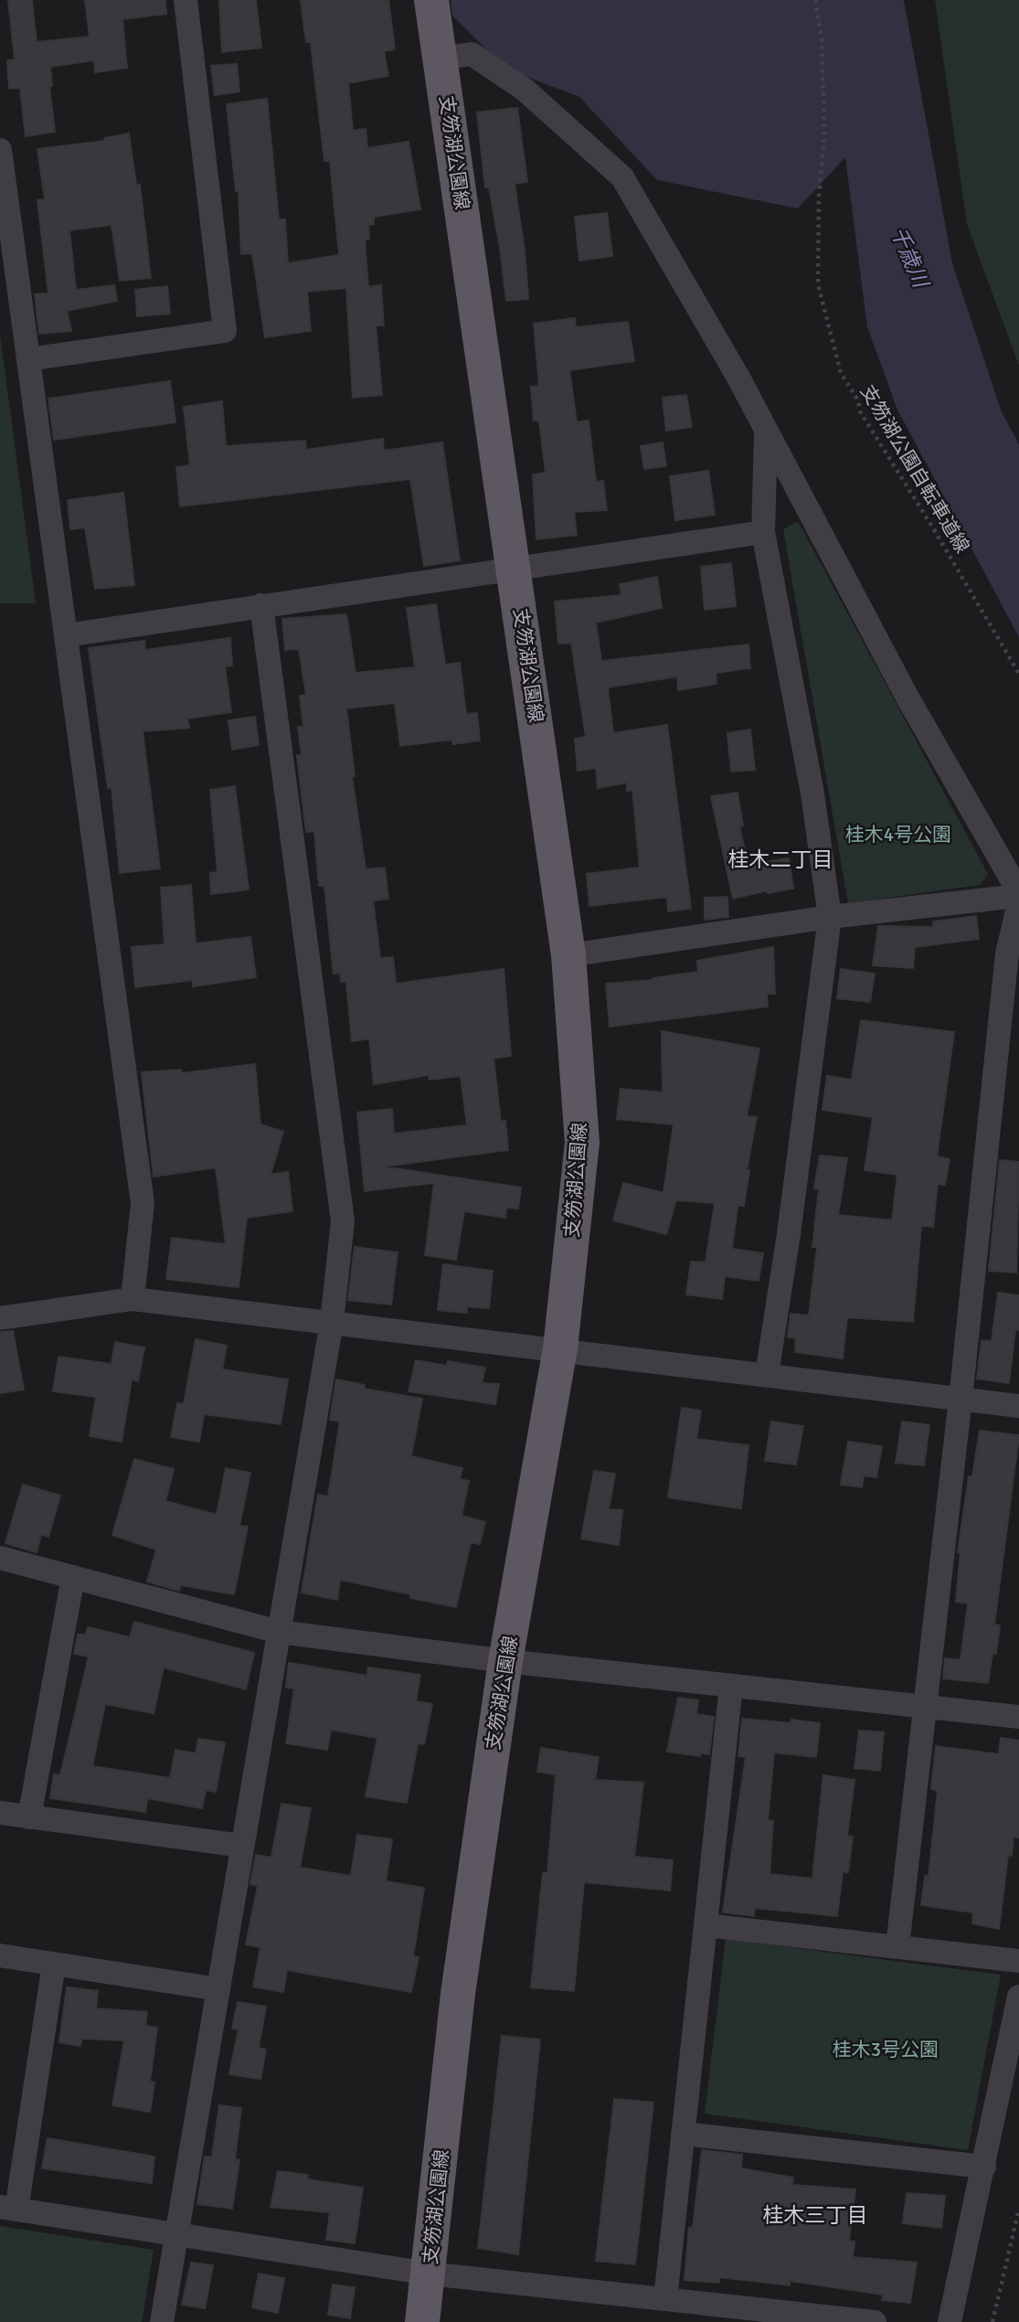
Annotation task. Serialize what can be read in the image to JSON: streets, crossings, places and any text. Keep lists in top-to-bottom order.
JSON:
{
  "streets": {
    "main road": ["支笏湖公園線"],
    "path": ["支笏湖公園自転車道線"]
  },
  "districts": ["桂木二丁目", "桂木三丁目"],
  "water": ["千歳川"],
  "parks": ["桂木4号公園", "桂木3号公園"]
}
